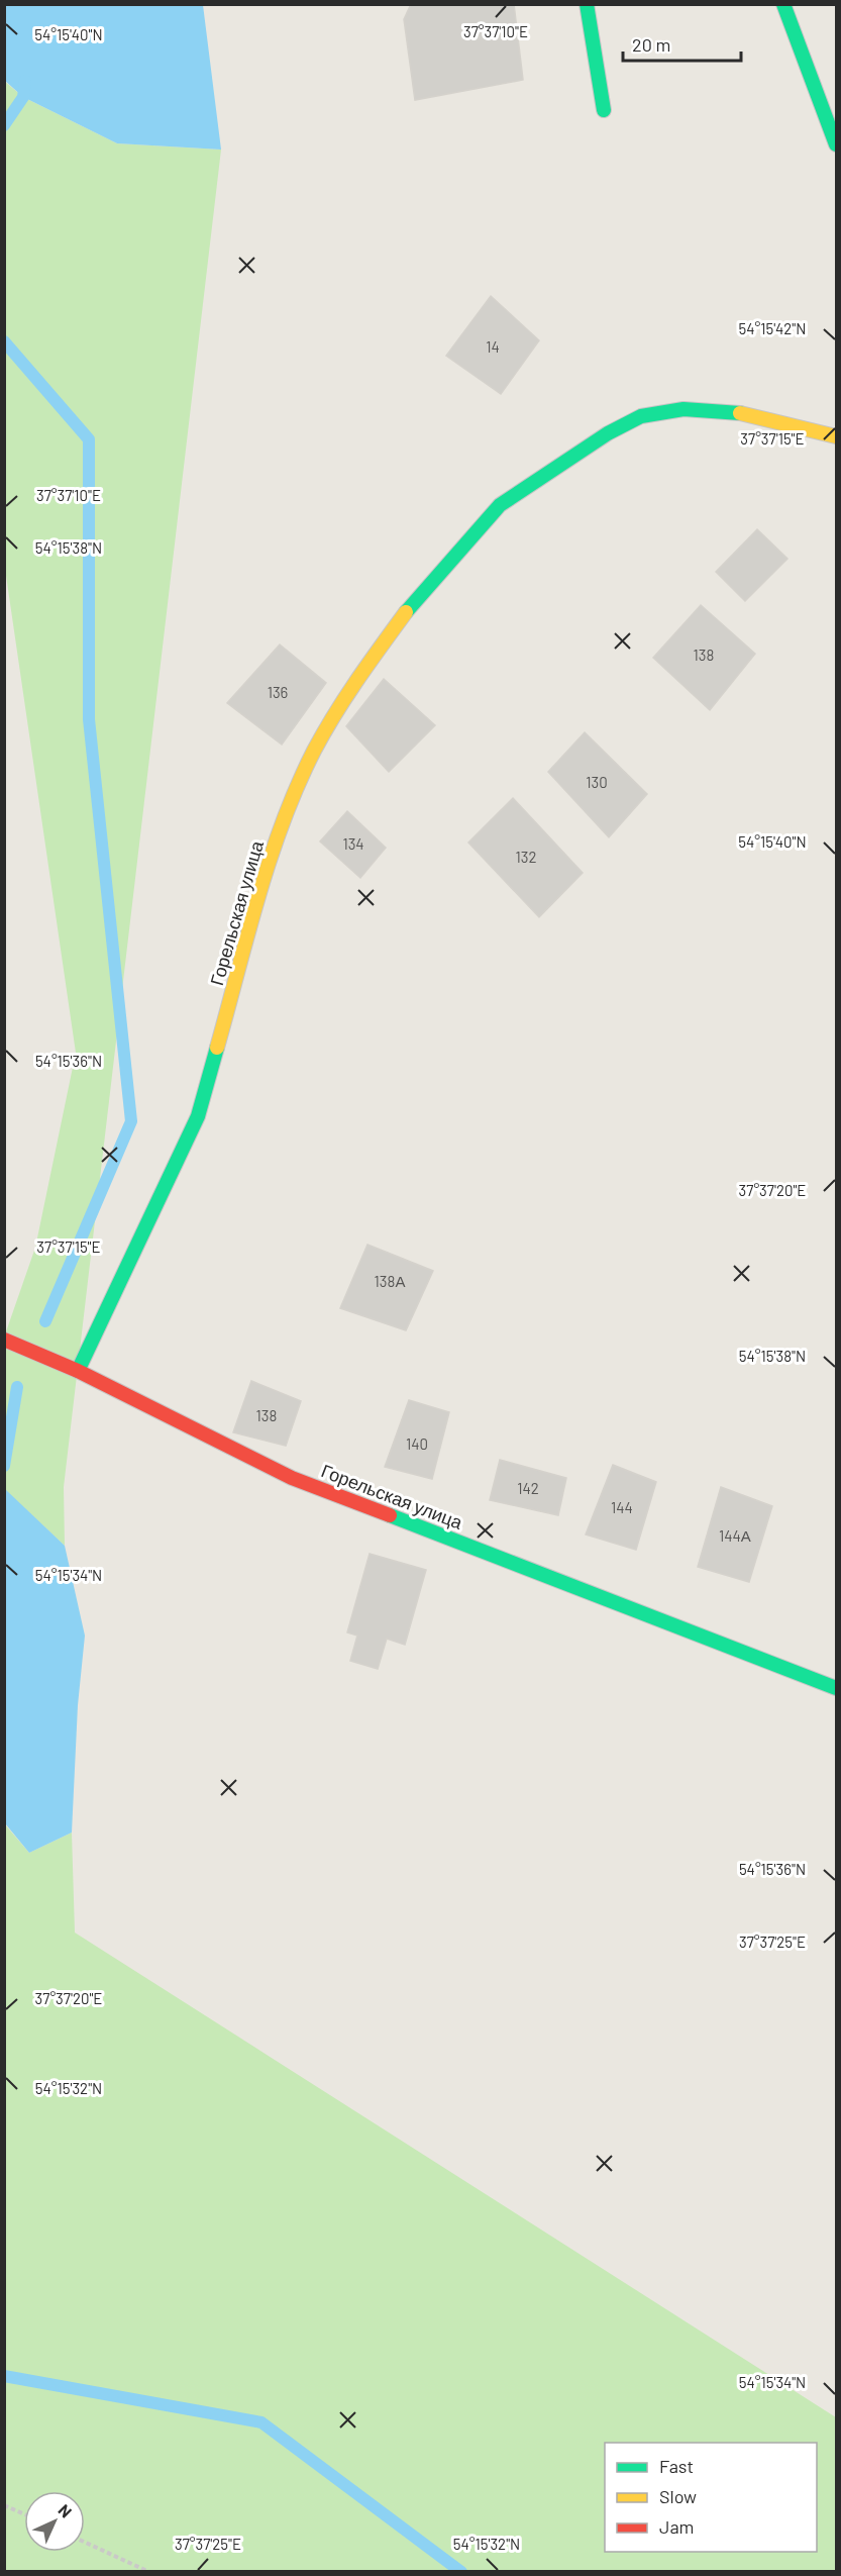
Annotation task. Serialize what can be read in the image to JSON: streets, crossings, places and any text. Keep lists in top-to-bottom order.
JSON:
{
  "streets": {
    "street": ["Горельская улица"]
  },
  "house_numbers": [
    "14",
    "138",
    "136",
    "130",
    "134",
    "132",
    "138А",
    "138",
    "140",
    "142",
    "144",
    "144А"
  ],
  "legend": ["Fast", "Slow", "Jam"],
  "scale_bar": "20 m",
  "north": "top right",
  "coordinates": [
    "37°37'10\"E",
    "54°15'40\"N",
    "54°15'42\"N",
    "37°37'15\"E",
    "54°15'38\"N",
    "54°15'36\"N",
    "37°37'20\"E",
    "54°15'34\"N",
    "37°37'25\"E",
    "54°15'32\"N"
  ]
}
